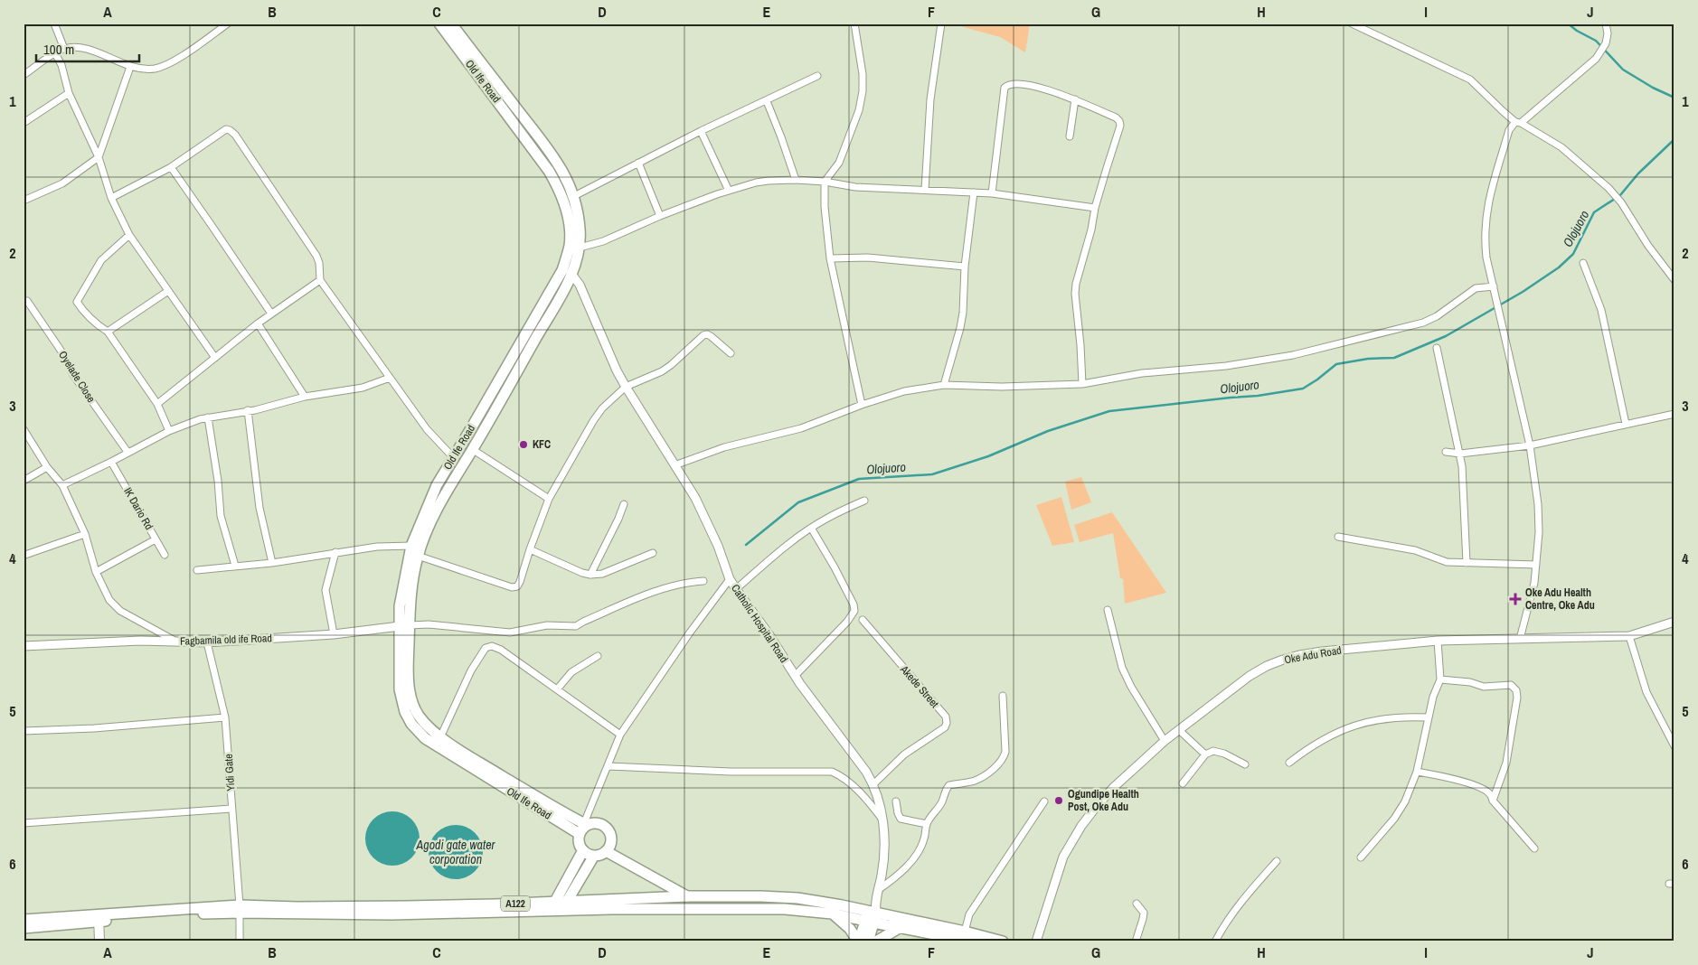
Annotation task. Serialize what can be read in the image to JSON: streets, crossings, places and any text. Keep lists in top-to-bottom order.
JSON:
{
  "streets": {
    "main road": ["Old Ife Road", "A122"],
    "street": [
      "Oyelade Close",
      "IK Dario Rd",
      "Catholic Hospital Road",
      "Fagbamila old ife Road",
      "Oke Adu Road",
      "Akede Street",
      "Yidi Gate"
    ]
  },
  "crossings": [
    ["Old Ife Road", "Catholic Hospital Road"],
    ["Old Ife Road", "Fagbamila old ife Road"],
    ["Catholic Hospital Road", "Akede Street"],
    ["Catholic Hospital Road", "A122"],
    ["Fagbamila old ife Road", "Yidi Gate"],
    ["Yidi Gate", "A122"]
  ],
  "water": ["Olojuoro", "Agodi gate water corporation"],
  "places": {
    "other": ["KFC", "Ogundipe Health Post, Oke Adu"],
    "health": ["Oke Adu Health Centre, Oke Adu"]
  },
  "scale_bar": "100 m",
  "grid": {
    "columns": [
      "A",
      "B",
      "C",
      "D",
      "E",
      "F",
      "G",
      "H",
      "I",
      "J"
    ],
    "rows": [
      "1",
      "2",
      "3",
      "4",
      "5",
      "6"
    ]
  }
}
